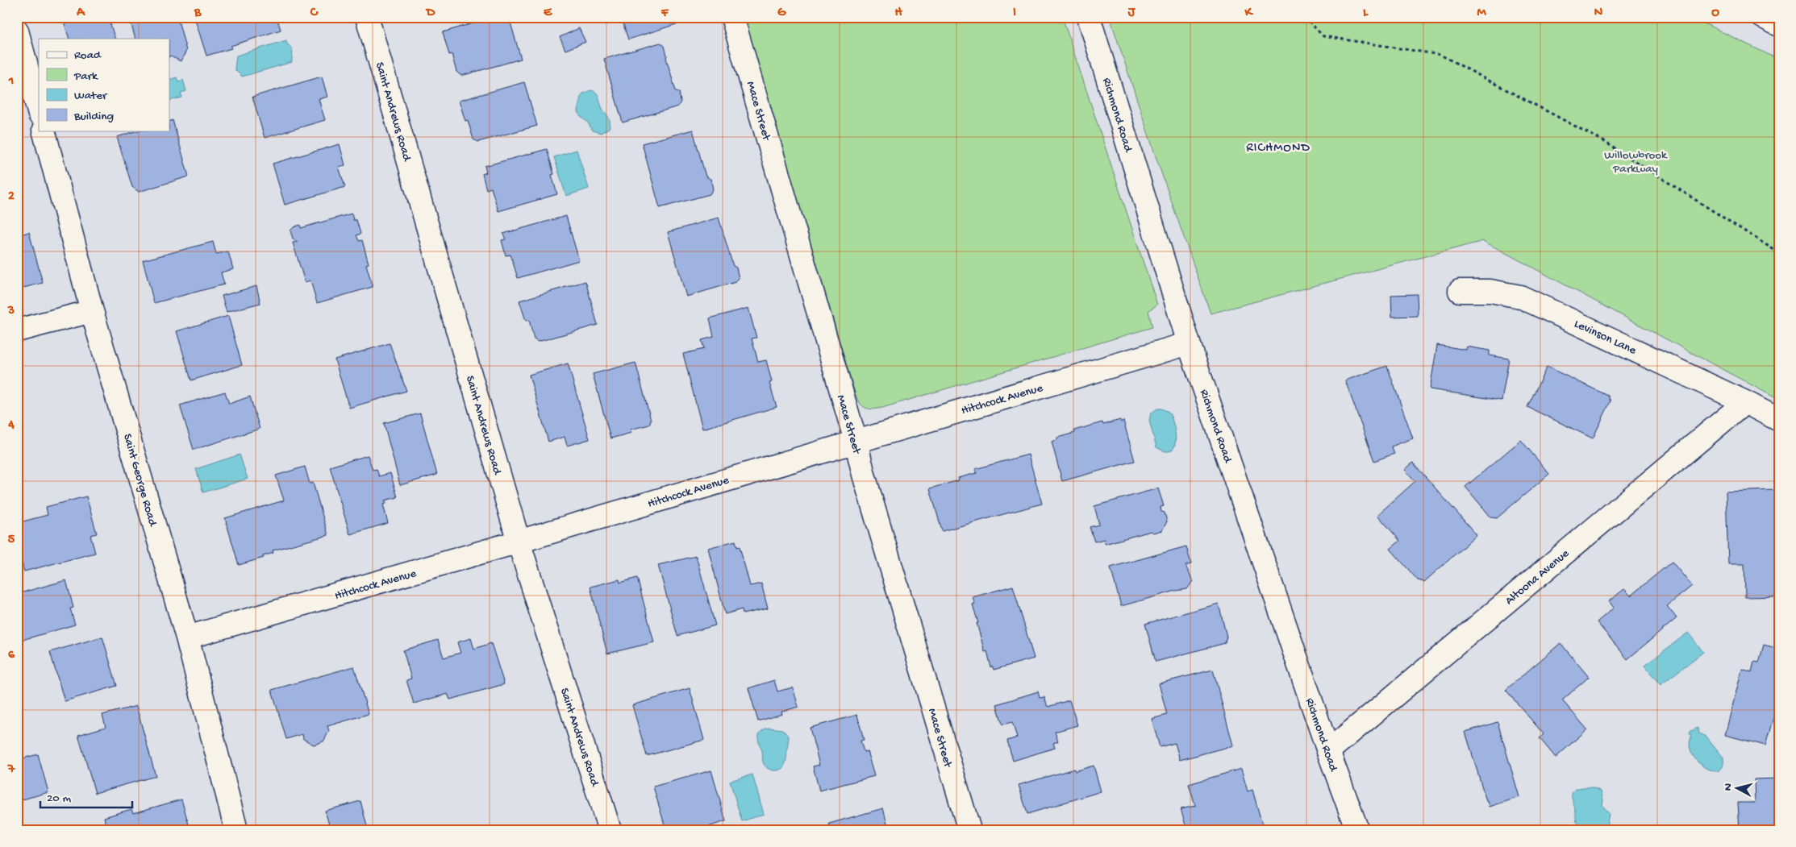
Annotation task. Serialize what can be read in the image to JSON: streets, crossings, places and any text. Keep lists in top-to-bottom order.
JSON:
{
  "streets": {
    "street": [
      "Mace Street",
      "Saint Andrews Road",
      "Richmond Road",
      "Levinson Lane",
      "Hitchcock Avenue",
      "Saint George Road",
      "Altoona Avenue"
    ]
  },
  "crossings": [
    ["Mace Street", "Hitchcock Avenue"],
    ["Saint Andrews Road", "Hitchcock Avenue"],
    ["Richmond Road", "Hitchcock Avenue"],
    ["Richmond Road", "Altoona Avenue"],
    ["Levinson Lane", "Altoona Avenue"],
    ["Hitchcock Avenue", "Saint George Road"]
  ],
  "districts": ["RICHMOND"],
  "parks": ["Willowbrook Parkway"],
  "legend": [
    "Road",
    "Park",
    "Water",
    "Building"
  ],
  "scale_bar": "20 m",
  "north": "left",
  "grid": {
    "columns": [
      "A",
      "B",
      "C",
      "D",
      "E",
      "F",
      "G",
      "H",
      "I",
      "J",
      "K",
      "L",
      "M",
      "N",
      "O"
    ],
    "rows": [
      "1",
      "2",
      "3",
      "4",
      "5",
      "6",
      "7"
    ]
  }
}
